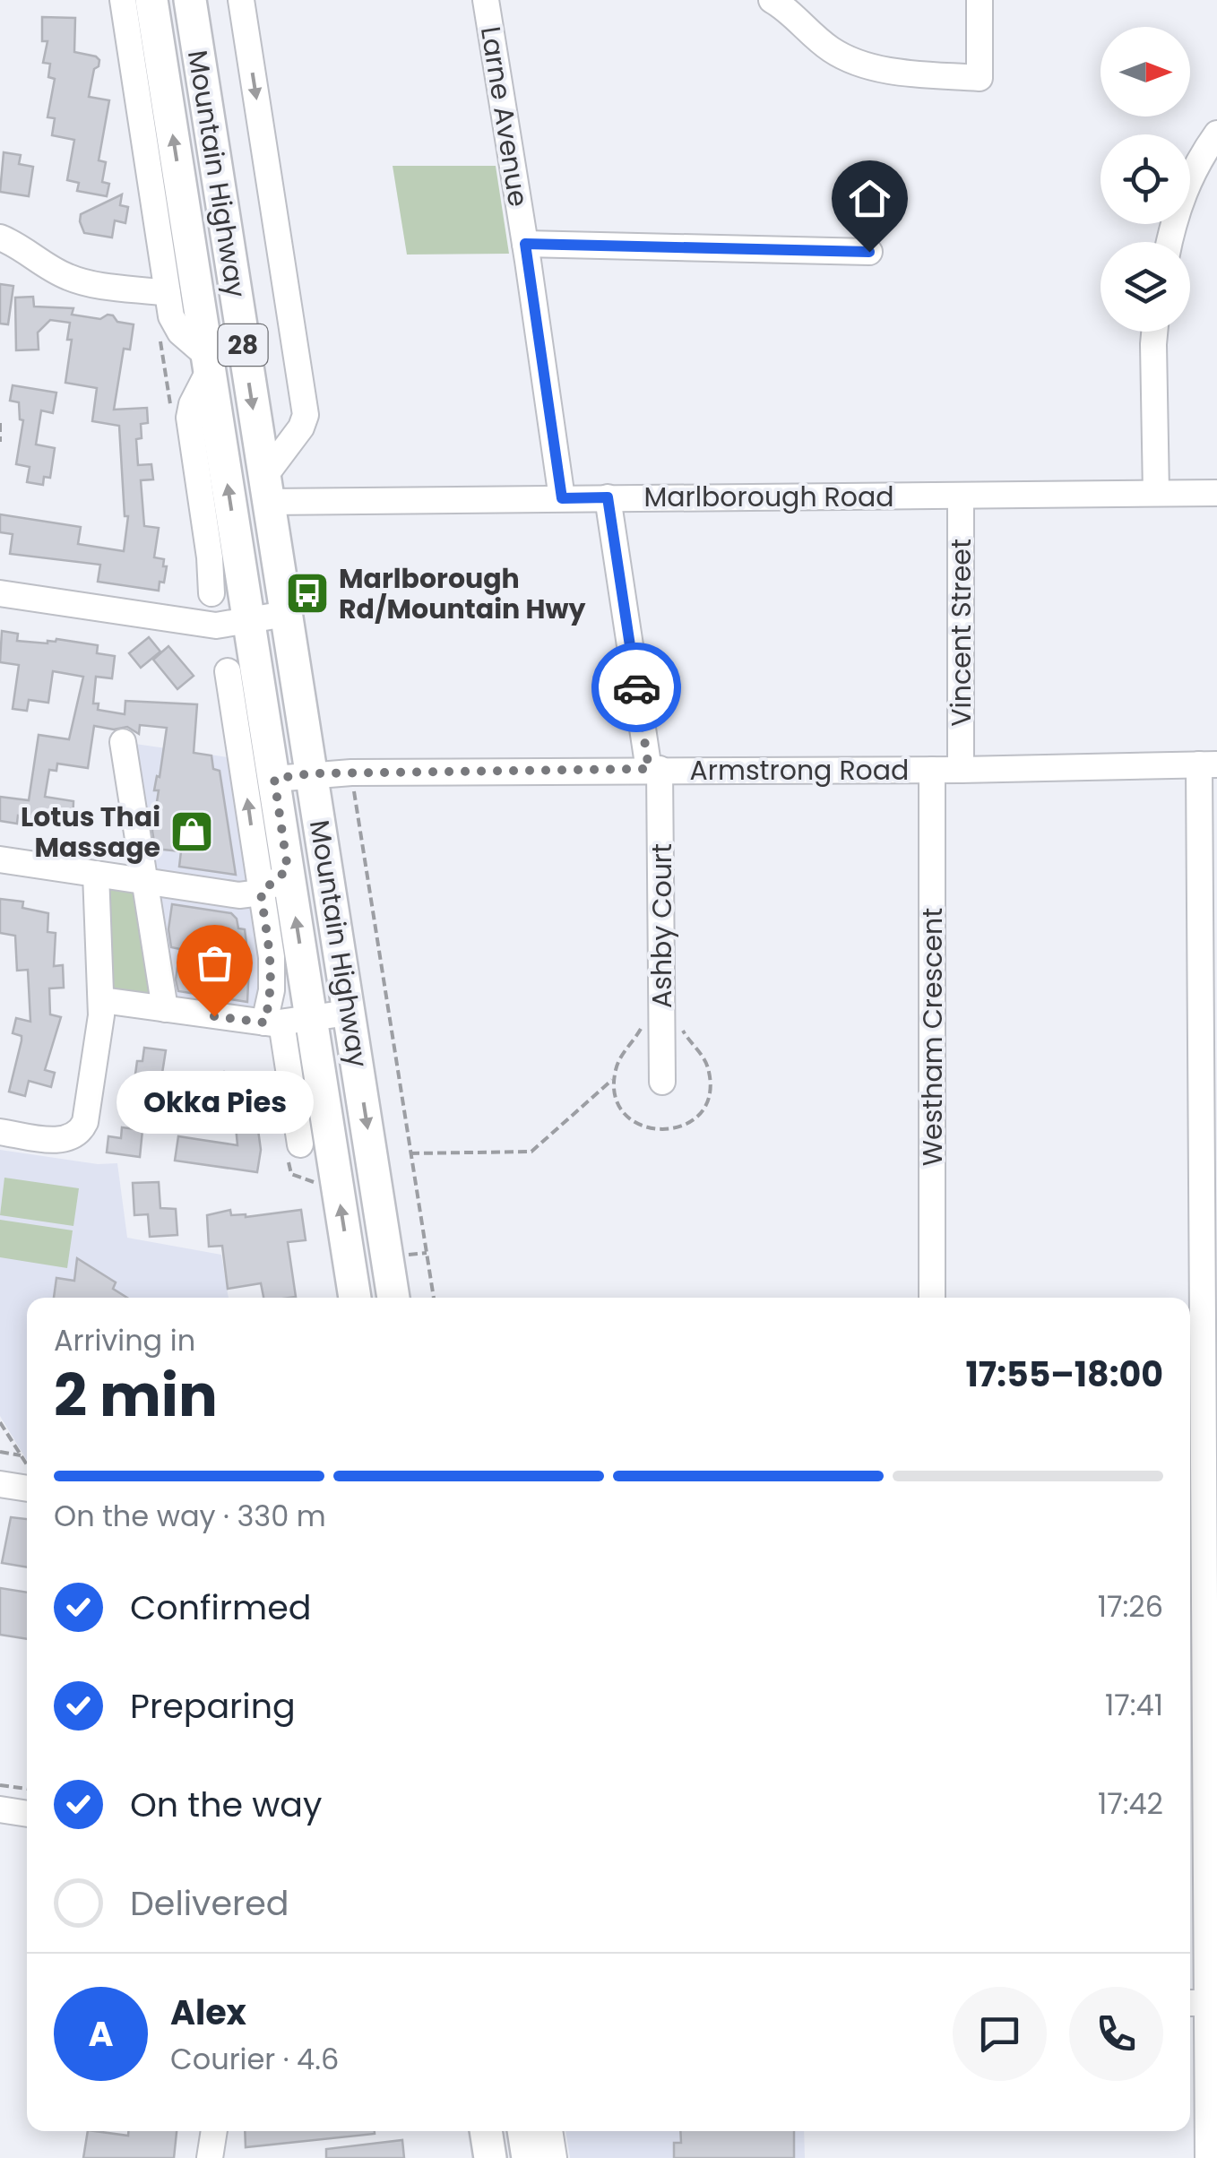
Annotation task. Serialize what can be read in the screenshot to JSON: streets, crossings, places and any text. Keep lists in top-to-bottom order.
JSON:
{
  "streets": {
    "main road": ["Mountain Highway", "28"],
    "street": [
      "Larne Avenue",
      "Marlborough Road",
      "Vincent Street",
      "Armstrong Road",
      "Ashby Court",
      "Westham Crescent"
    ]
  },
  "crossings": [
    ["Larne Avenue", "Marlborough Road"],
    ["Mountain Highway", "Marlborough Road"],
    ["Mountain Highway", "Armstrong Road"],
    ["Marlborough Road", "Vincent Street"],
    ["Marlborough Road", "Ashby Court"],
    ["Vincent Street", "Armstrong Road"],
    ["Armstrong Road", "Ashby Court"],
    ["Armstrong Road", "Westham Crescent"]
  ],
  "places": {
    "bus stop": ["Marlborough Rd/Mountain Hwy"],
    "shop": ["Lotus Thai Massage"],
    "other": ["Okka Pies"]
  },
  "north": "right",
  "page": {
    "bubble": "Okka Pies",
    "heading": ["2 min", "Arriving in", "17:55–18:00"],
    "panel": ["Alex", "Courier · 4.6"],
    "bar": "On the way · 330 m",
    "list": [
      ["Confirmed", "17:26"],
      ["Preparing", "17:41"],
      ["On the way", "17:42"],
      "Delivered"
    ],
    "round": "A"
  }
}
